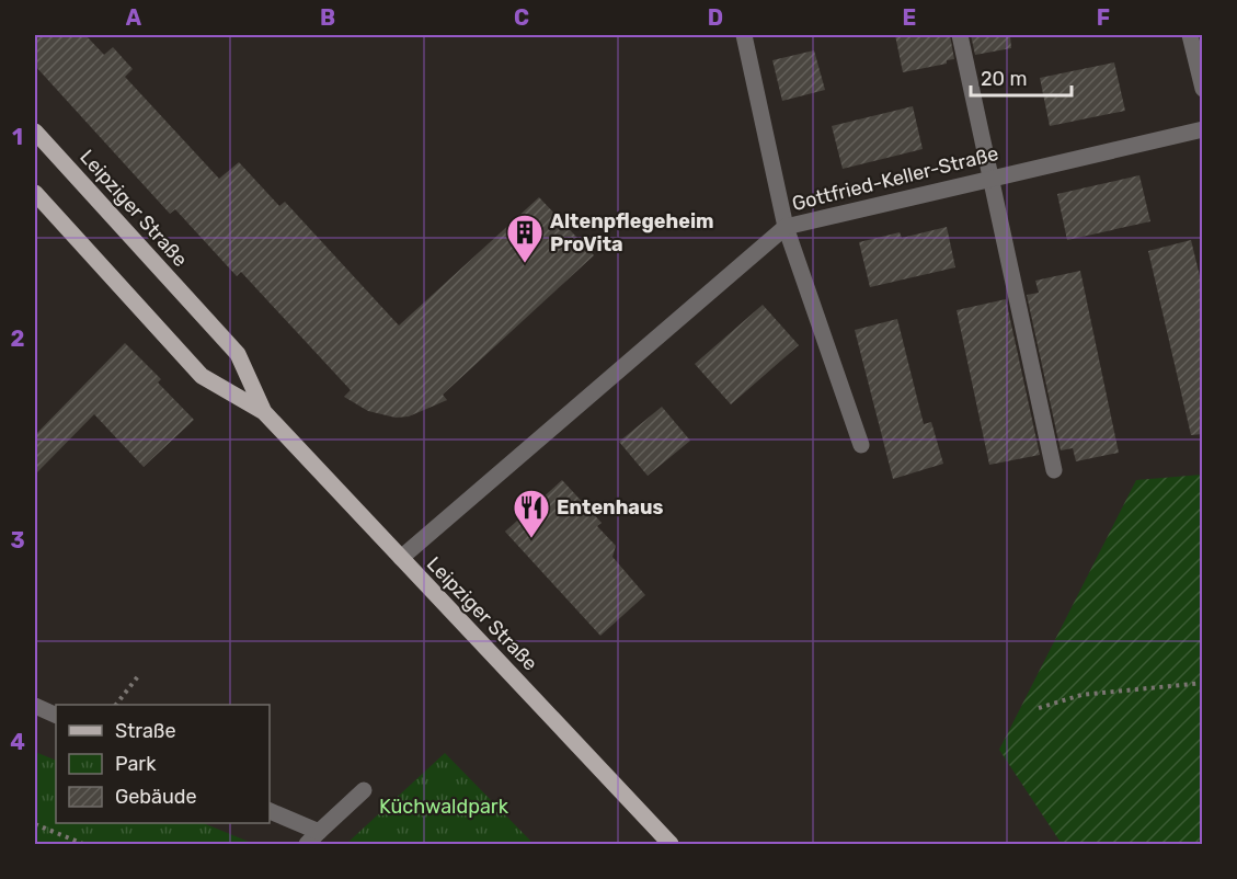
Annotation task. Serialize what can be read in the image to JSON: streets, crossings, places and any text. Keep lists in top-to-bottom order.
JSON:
{
  "streets": {
    "main road": ["Leipziger Straße"],
    "street": ["Gottfried-Keller-Straße"]
  },
  "crossings": [
    ["Gottfried-Keller-Straße", "Leipziger Straße"]
  ],
  "parks": ["Küchwaldpark"],
  "places": {
    "building": ["Altenpflegeheim ProVita"],
    "restaurant": ["Entenhaus"]
  },
  "legend": ["Straße", "Park", "Gebäude"],
  "scale_bar": "20 m",
  "grid": {
    "columns": [
      "A",
      "B",
      "C",
      "D",
      "E",
      "F"
    ],
    "rows": [
      "1",
      "2",
      "3",
      "4"
    ]
  }
}
